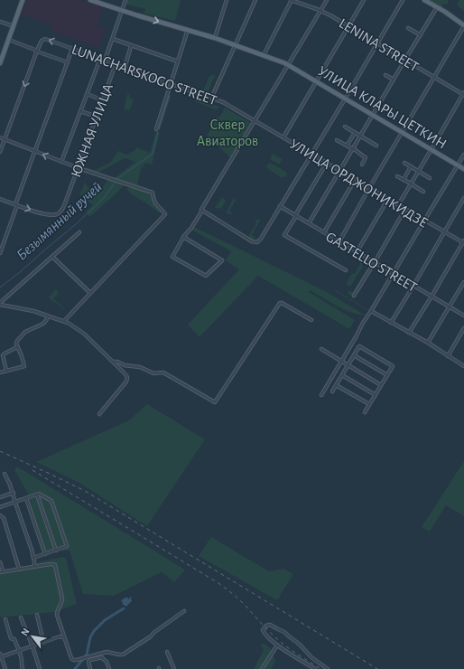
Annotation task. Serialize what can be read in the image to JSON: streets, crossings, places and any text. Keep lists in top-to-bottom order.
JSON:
{
  "streets": {
    "main road": ["УЛИЦА КЛАРЫ ЦЕТКИН"],
    "street": [
      "LENINA STREET",
      "LUNACHARSKOGO STREET",
      "ЮЖНАЯ УЛИЦА",
      "УЛИЦА ОРДЖОНИКИДЗЕ",
      "GASTELLO STREET"
    ]
  },
  "crossings": [
    ["LUNACHARSKOGO STREET", "ЮЖНАЯ УЛИЦА"],
    ["LUNACHARSKOGO STREET", "УЛИЦА ОРДЖОНИКИДЗЕ"]
  ],
  "water": ["Безымянный ручей"],
  "parks": ["Сквер Авиаторов"],
  "north": "top left"
}
